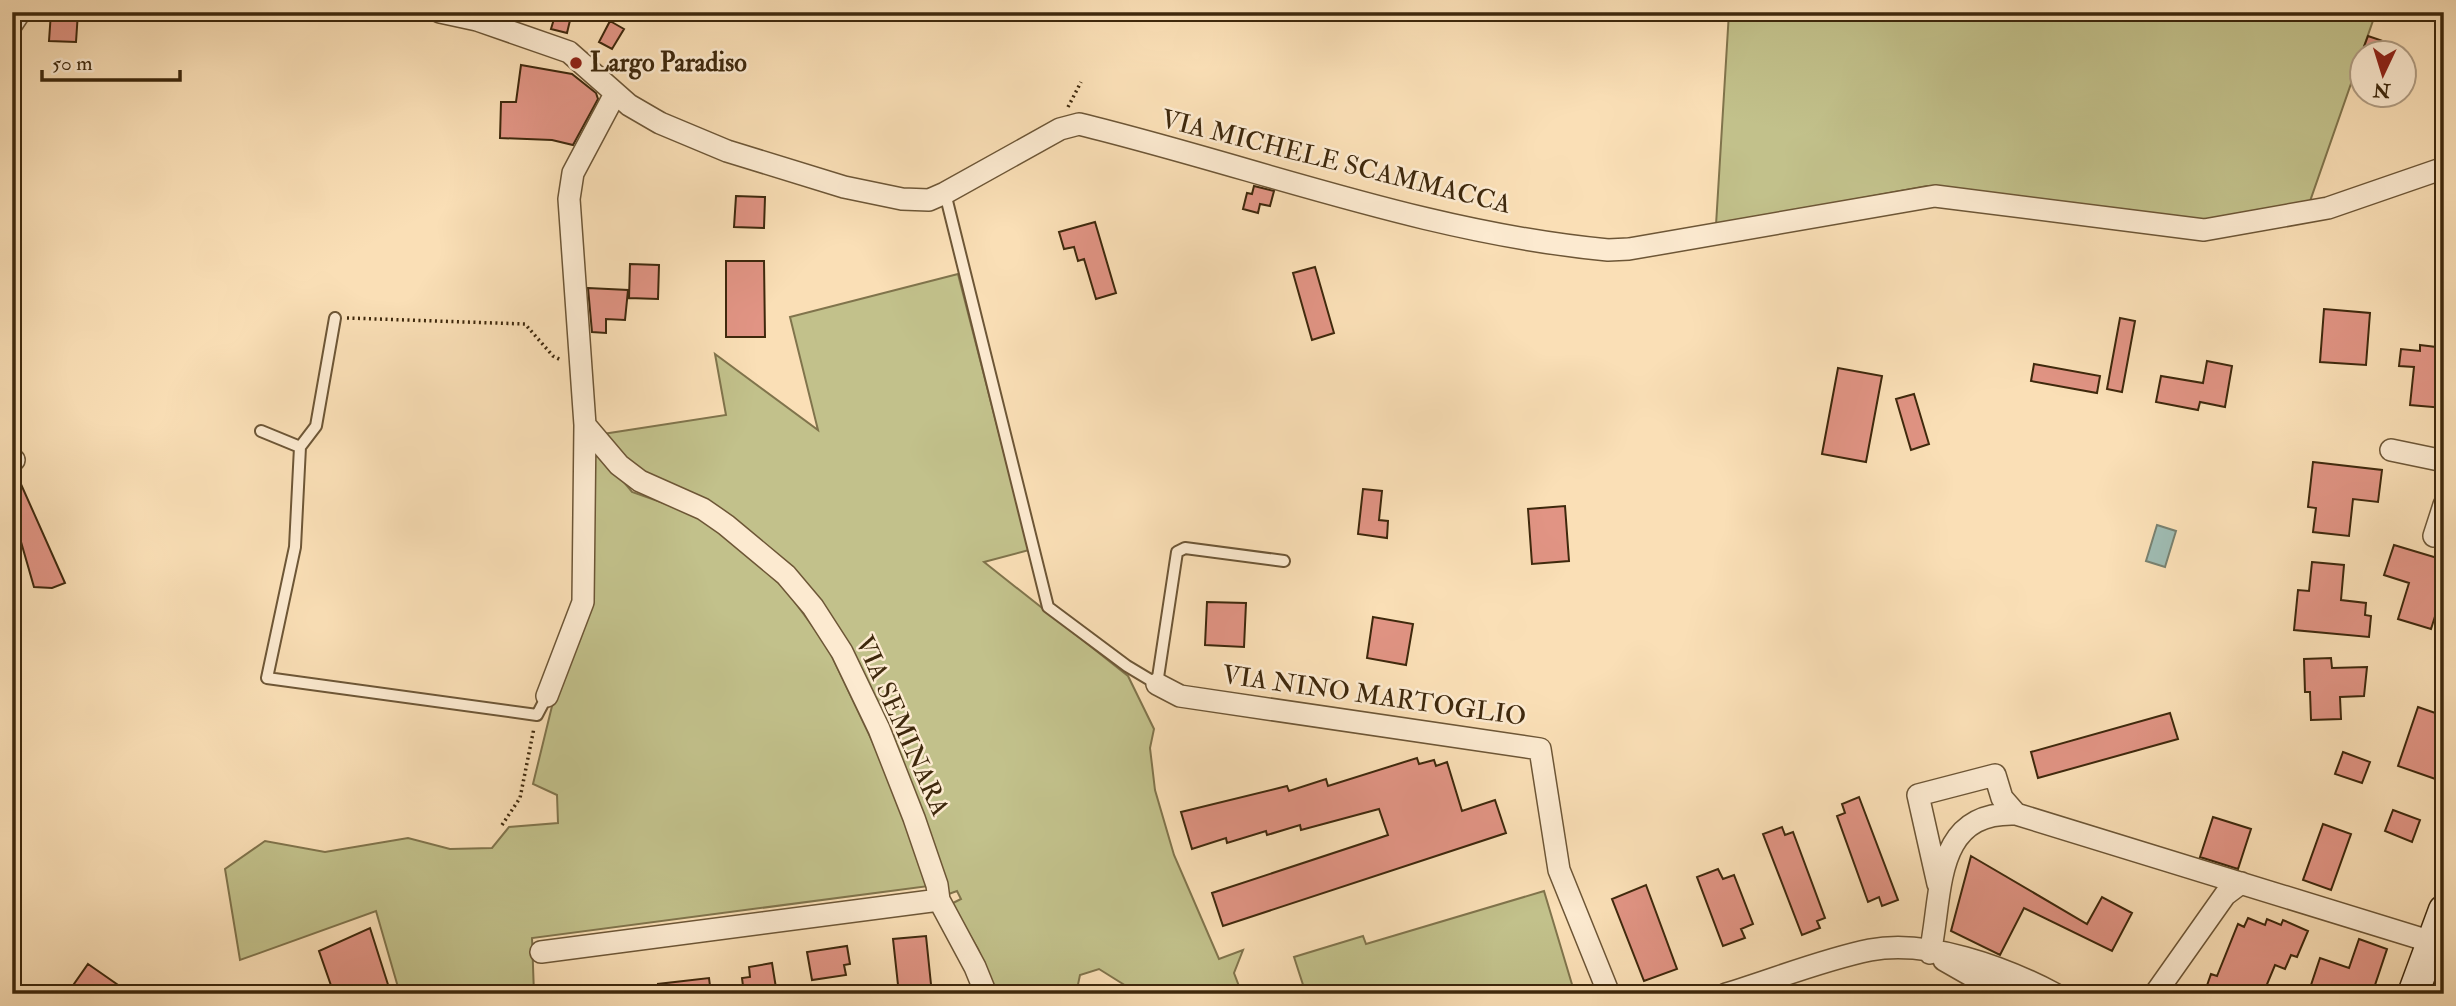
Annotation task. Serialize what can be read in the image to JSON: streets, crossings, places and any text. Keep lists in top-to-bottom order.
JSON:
{
  "streets": {
    "street": ["VIA MICHELE SCAMMACCA", "VIA NINO MARTOGLIO", "VIA SEMINARA"]
  },
  "places": ["Largo Paradiso"],
  "scale_bar": "50 m",
  "north": "bottom"
}
